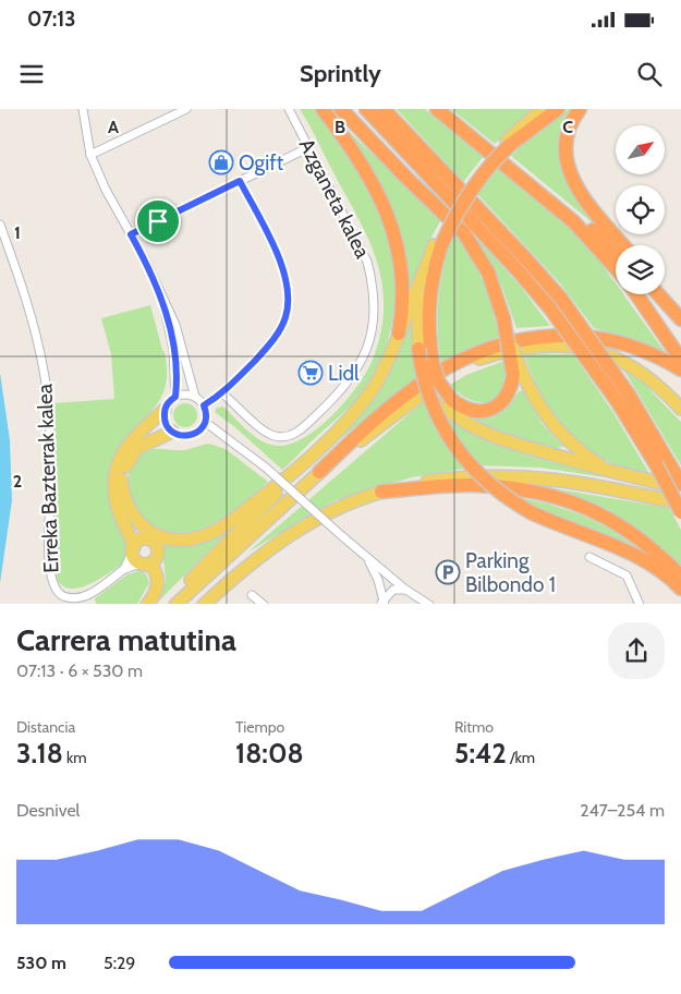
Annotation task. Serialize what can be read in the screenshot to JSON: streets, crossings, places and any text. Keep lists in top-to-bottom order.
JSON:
{
  "streets": {
    "street": ["Azganeta kalea", "Erreka Bazterrak kalea"]
  },
  "places": {
    "shop": ["Ogift"],
    "supermarket": ["Lidl"],
    "parking": ["Parking Bilbondo 1"]
  },
  "north": "top right",
  "page": {
    "status": "07:13",
    "header": "Sprintly",
    "heading": ["Carrera matutina", "07:13 · 6 × 530 m"],
    "stats": [
      ["Distancia", "3.18 km"],
      ["Tiempo", "18:08"],
      ["Ritmo", "5:42 /km"]
    ],
    "chart": ["Desnivel", "247–254 m"],
    "list": [
      {
        "name": "530 m",
        "note": "5:29"
      }
    ]
  },
  "grid": {
    "columns": ["A", "B", "C"],
    "rows": ["1", "2"]
  }
}
